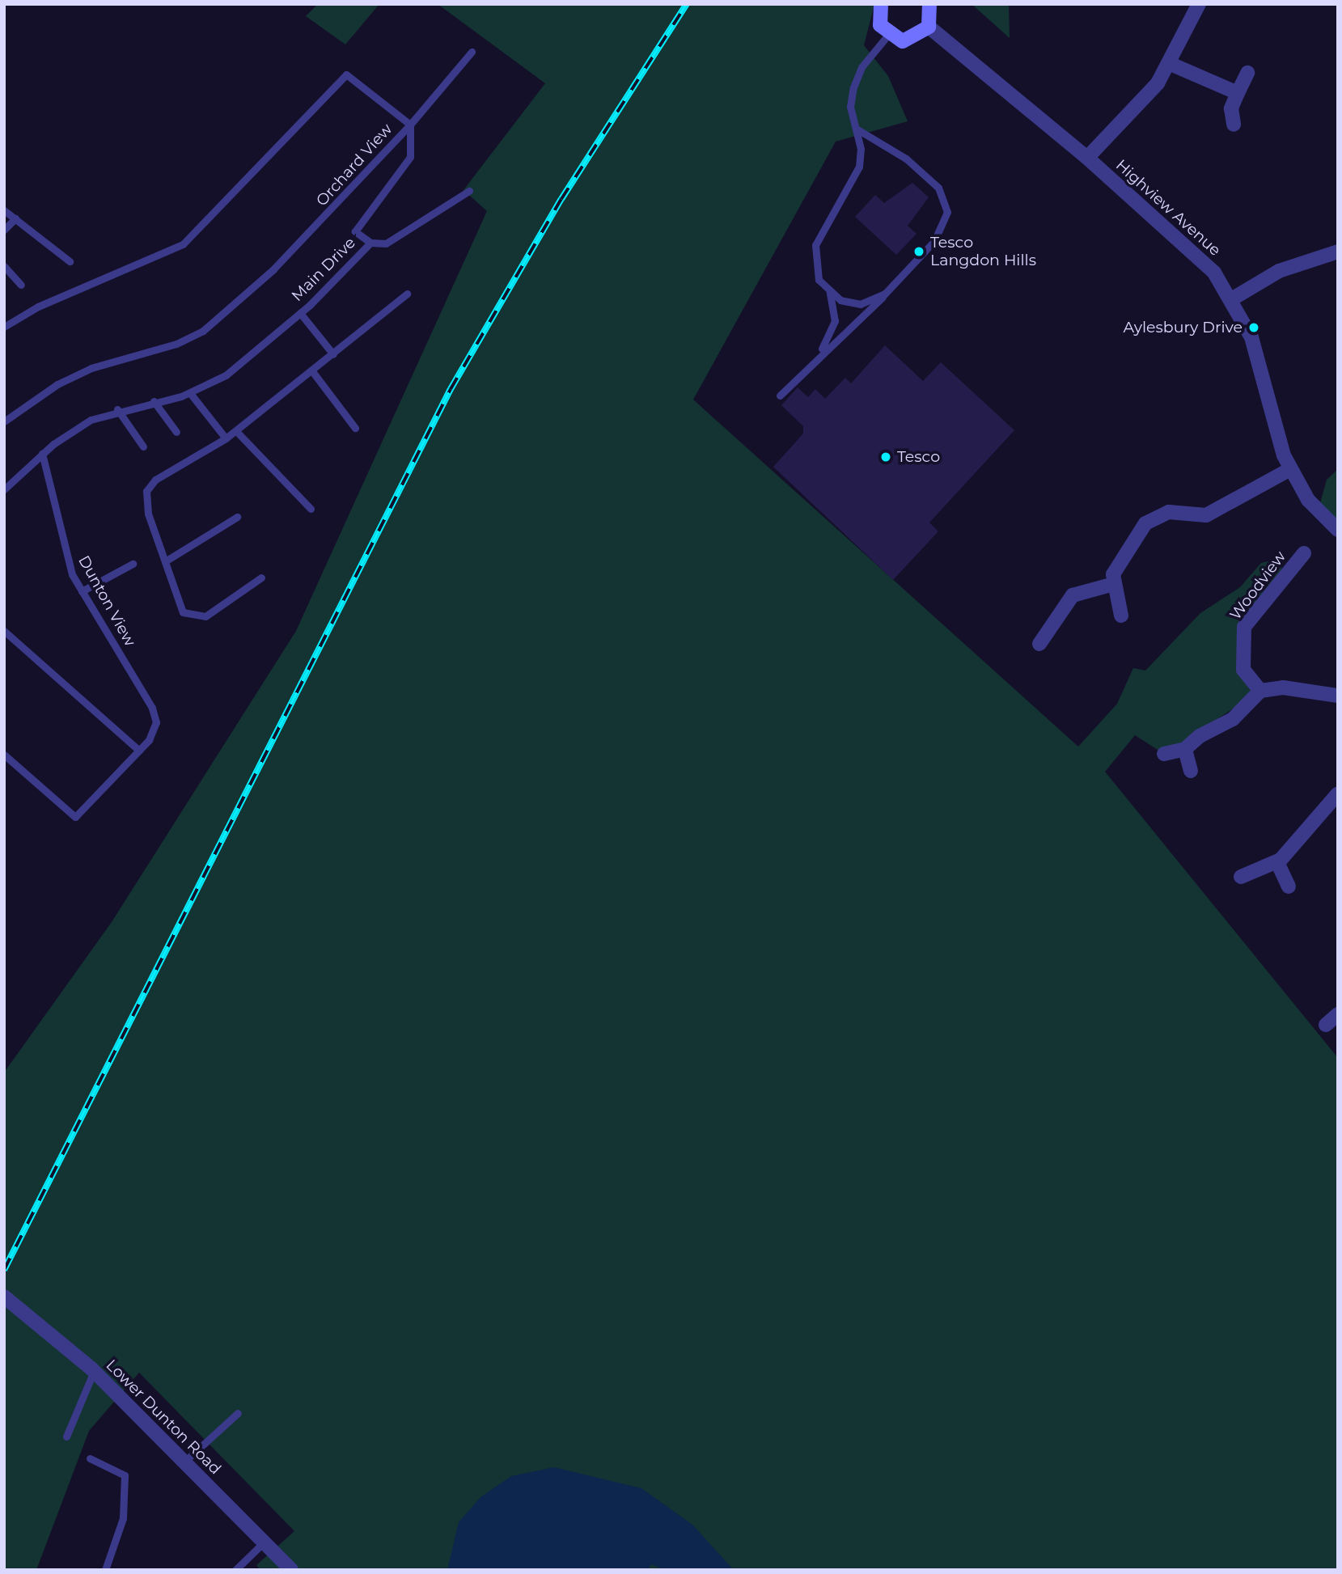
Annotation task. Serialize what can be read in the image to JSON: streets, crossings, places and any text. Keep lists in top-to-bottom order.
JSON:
{
  "streets": {
    "street": ["Highview Avenue", "Woodview", "Lower Dunton Road"],
    "lane": ["Orchard View", "Main Drive", "Dunton View"]
  },
  "crossings": [
    ["Orchard View", "Main Drive"],
    ["Main Drive", "Dunton View"]
  ],
  "places": ["Tesco Langdon Hills", "Aylesbury Drive", "Tesco"]
}
